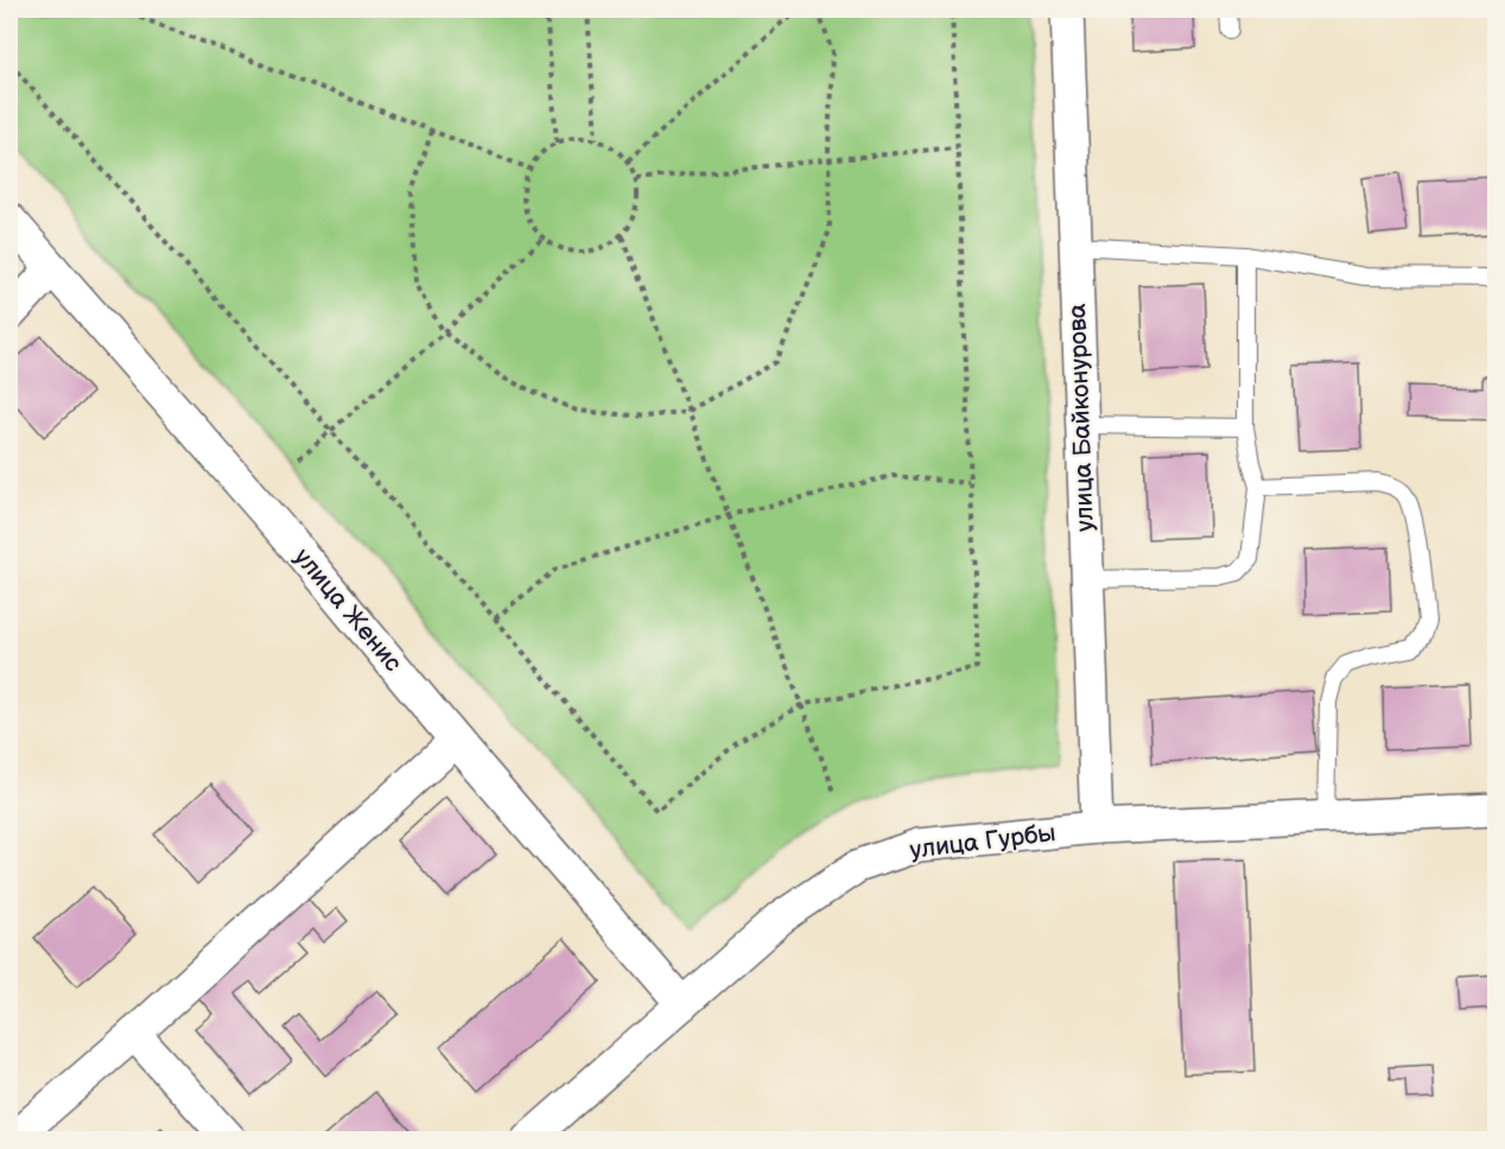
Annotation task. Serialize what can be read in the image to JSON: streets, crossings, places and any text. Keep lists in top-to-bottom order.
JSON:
{
  "streets": {
    "street": ["улица Байконурова", "улица Женис", "улица Гурбы"]
  },
  "crossings": [
    ["улица Байконурова", "улица Гурбы"],
    ["улица Женис", "улица Гурбы"]
  ]
}
